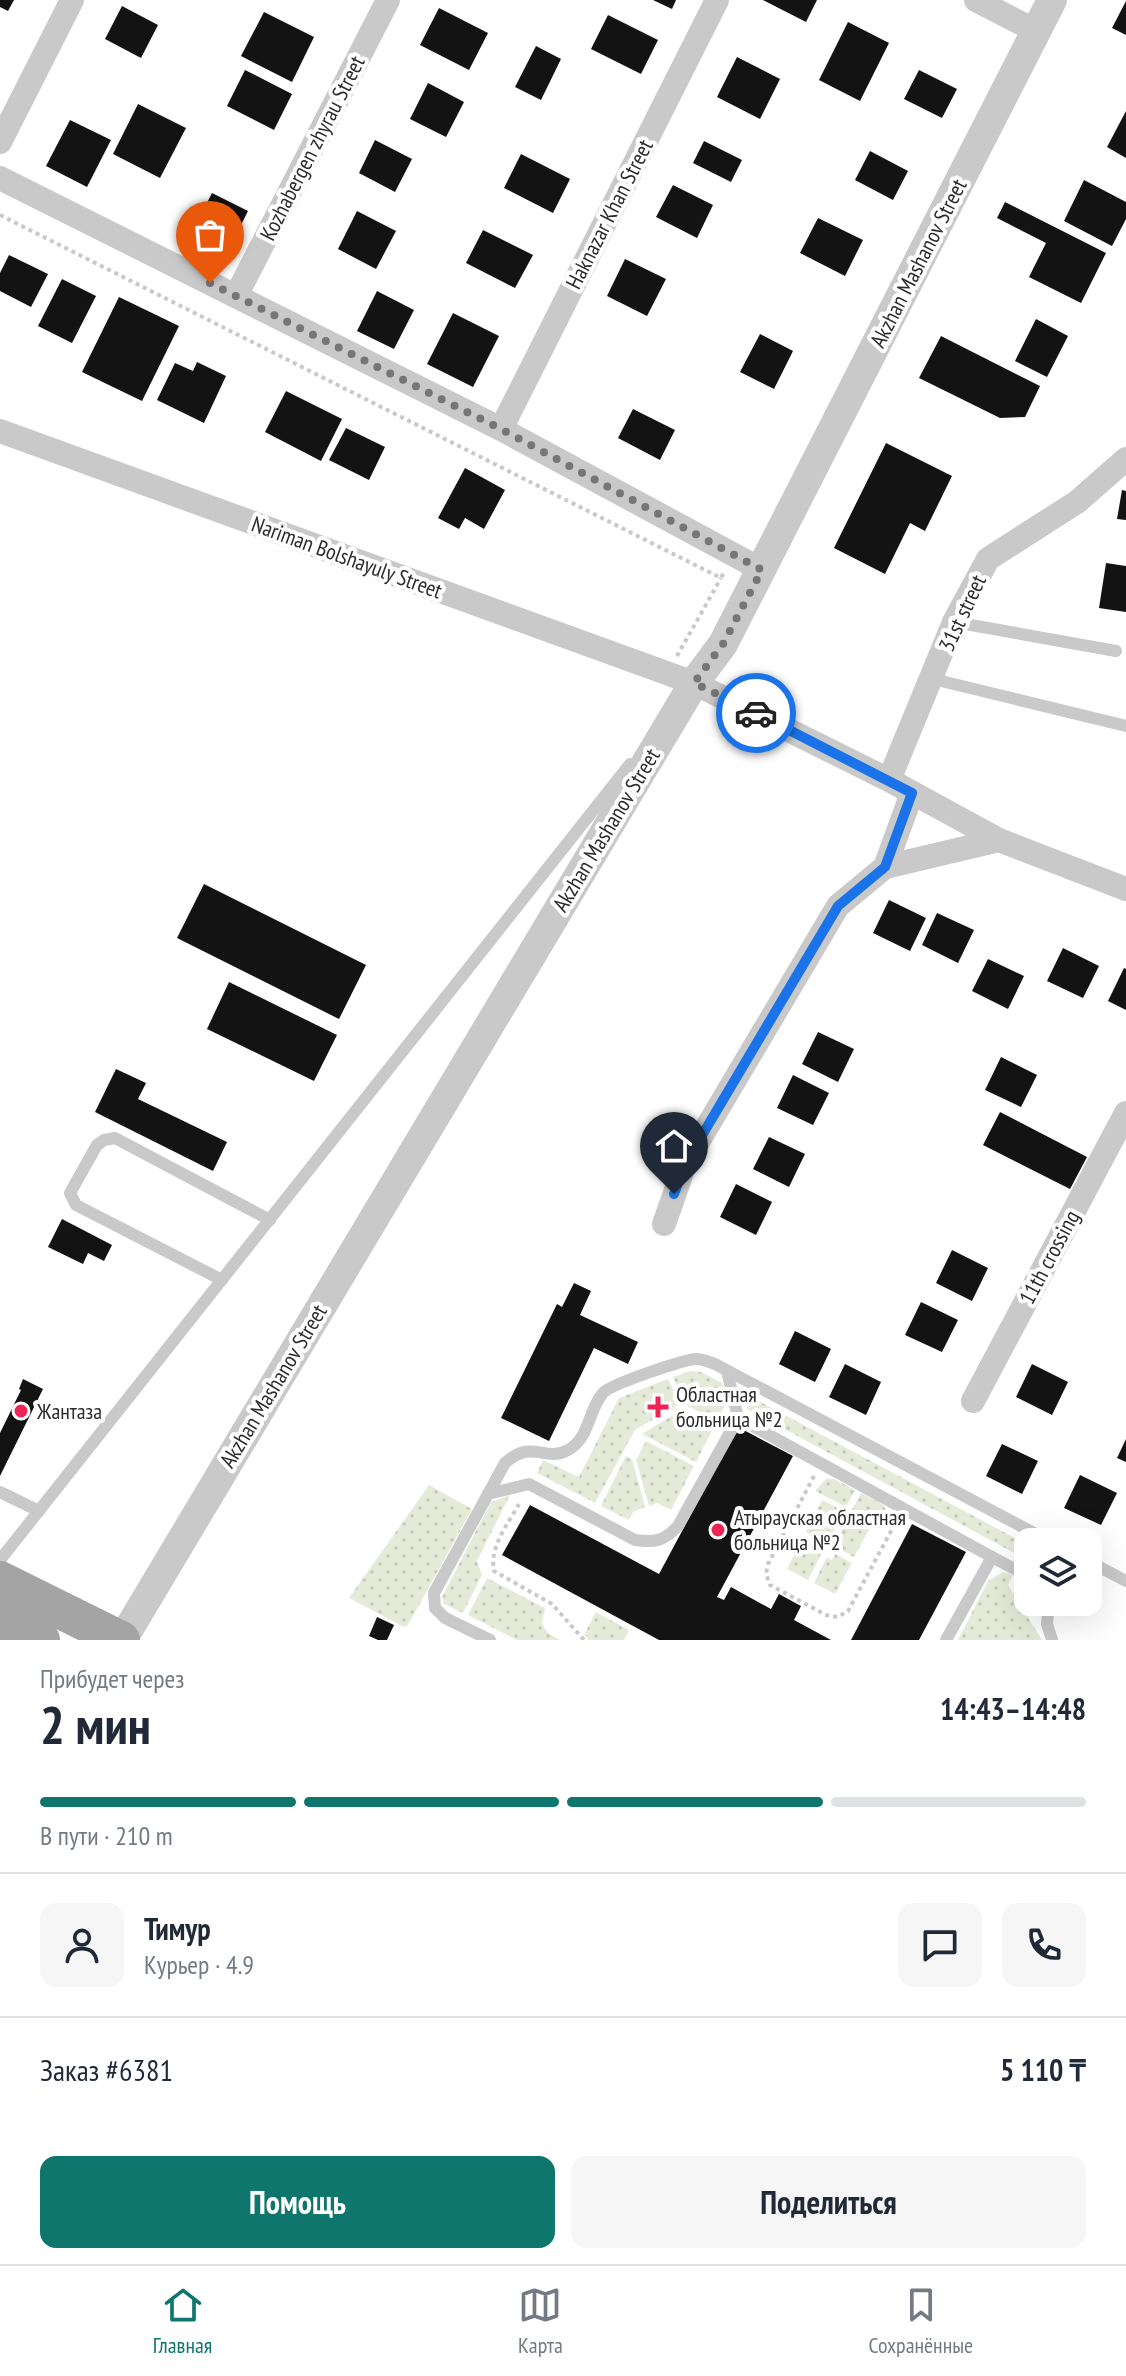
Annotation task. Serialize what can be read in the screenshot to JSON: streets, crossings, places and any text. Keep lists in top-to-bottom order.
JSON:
{
  "streets": {
    "street": [
      "Kozhabergen zhyrau Street",
      "Haknazar Khan Street",
      "Akzhan Mashanov Street",
      "Nariman Bolshayuly Street",
      "31st street",
      "11th crossing"
    ]
  },
  "crossings": [
    ["Akzhan Mashanov Street", "Nariman Bolshayuly Street"],
    ["Nariman Bolshayuly Street", "31st street"]
  ],
  "places": {
    "health": ["Областная больница №2"],
    "other": ["Жантаза", "Атырауская областная больница №2"]
  },
  "page": {
    "heading": ["2 мин", "Прибудет через", "14:43–14:48"],
    "panel": [
      "Тимур",
      "Курьер · 4.9",
      "Заказ #6381",
      "5 110 ₸"
    ],
    "bar": "В пути · 210 m",
    "buttons": ["Помощь", "Поделиться"],
    "tabs": ["Главная", "Карта", "Сохранённые"]
  }
}
